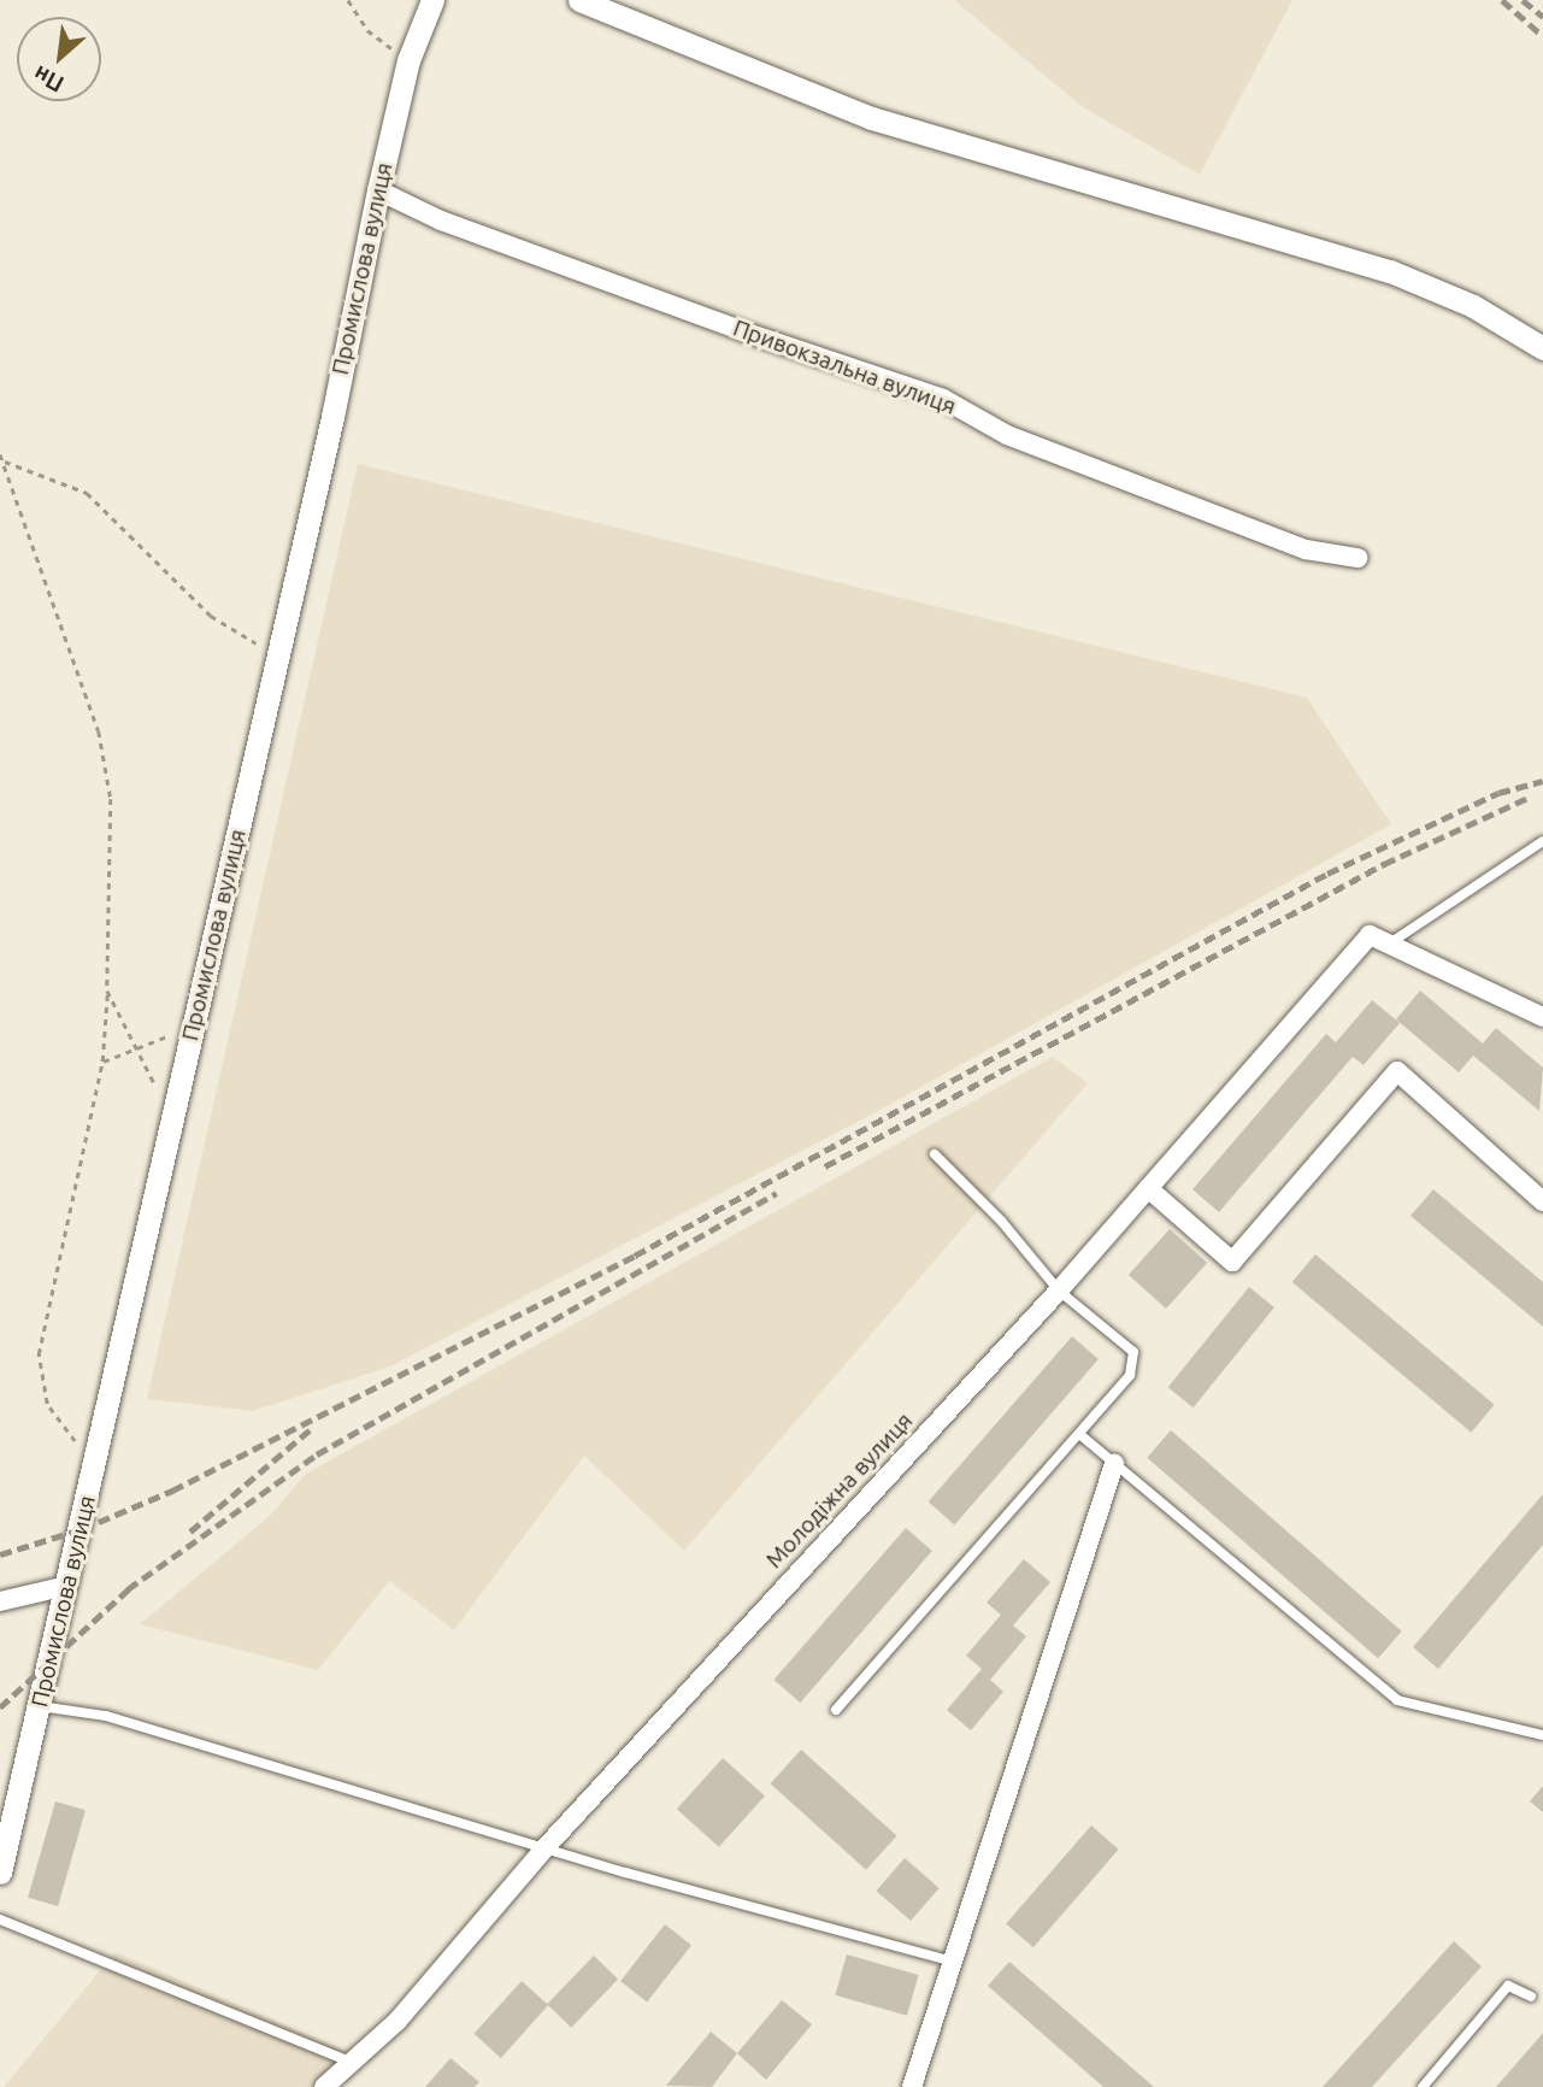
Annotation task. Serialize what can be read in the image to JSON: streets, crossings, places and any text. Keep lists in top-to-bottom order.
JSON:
{
  "streets": {
    "street": ["Промислова вулиця", "Привокзальна вулиця", "Молодіжна вулиця"]
  },
  "crossings": [
    ["Промислова вулиця", "Привокзальна вулиця"]
  ],
  "north": "bottom left"
}
